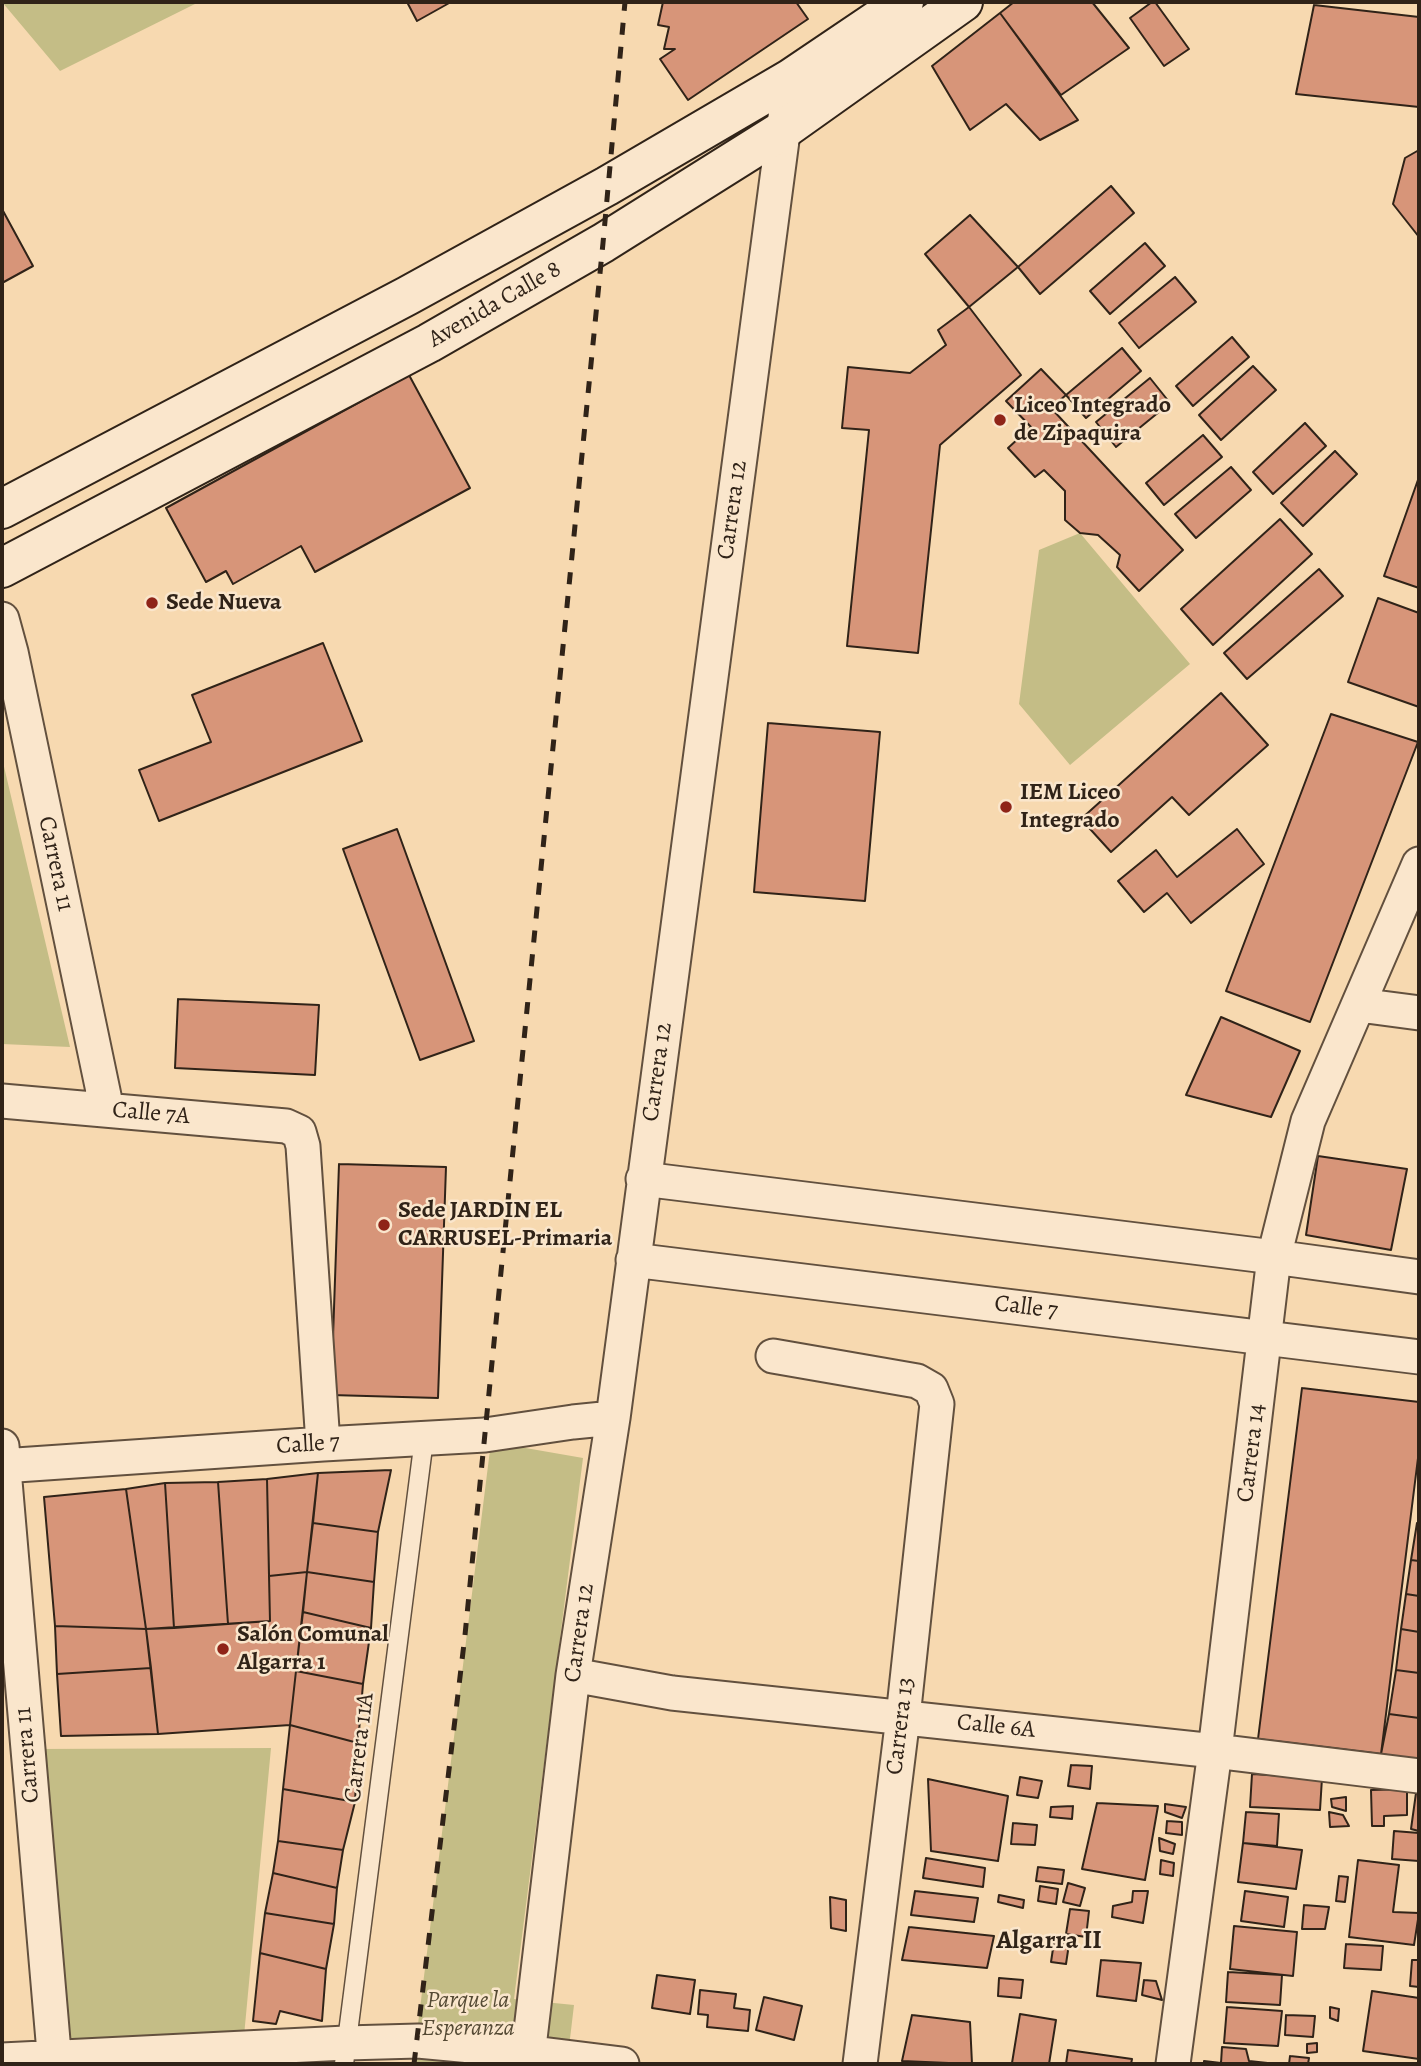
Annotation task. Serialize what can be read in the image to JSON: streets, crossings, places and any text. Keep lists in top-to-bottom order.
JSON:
{
  "streets": {
    "main road": ["Avenida Calle 8"],
    "street": [
      "Carrera 12",
      "Carrera 11",
      "Calle 7A",
      "Calle 7",
      "Carrera 14",
      "Carrera 13",
      "Calle 6A"
    ],
    "lane": ["Carrera 11A"]
  },
  "crossings": [
    ["Avenida Calle 8", "Carrera 12"],
    ["Carrera 12", "Calle 7"],
    ["Carrera 12", "Calle 6A"],
    ["Carrera 11", "Calle 7A"],
    ["Carrera 11", "Calle 7"],
    ["Calle 7A", "Calle 7"],
    ["Calle 7", "Carrera 14"],
    ["Calle 7", "Carrera 11A"],
    ["Carrera 14", "Calle 6A"],
    ["Carrera 13", "Calle 6A"]
  ],
  "districts": ["Algarra II"],
  "parks": ["Parque la Esperanza"],
  "places": [
    "Liceo Integrado de Zipaquira",
    "Sede Nueva",
    "IEM Liceo Integrado",
    "Sede JARDIN EL CARRUSEL-Primaria",
    "Salón Comunal Algarra 1"
  ]
}
